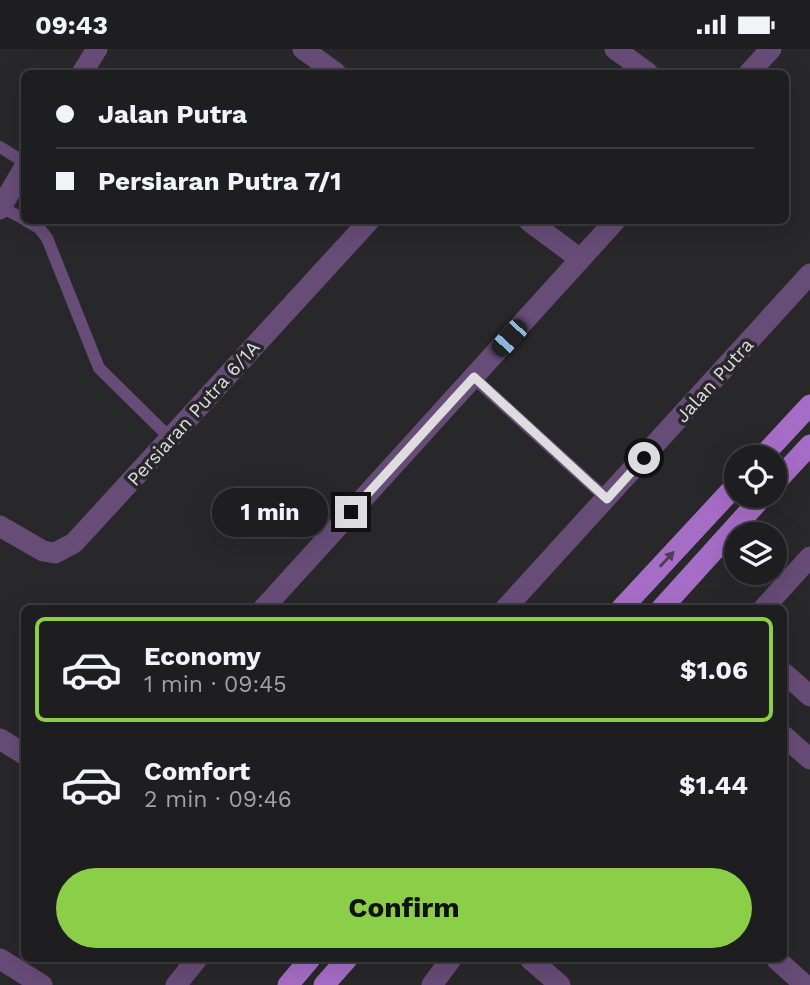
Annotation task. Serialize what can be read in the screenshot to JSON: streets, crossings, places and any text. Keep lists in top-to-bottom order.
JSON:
{
  "streets": {
    "street": ["Jalan Putra", "Persiaran Putra 6/1A"]
  },
  "page": {
    "status": "09:43",
    "banner": ["Jalan Putra", "Persiaran Putra 7/1"],
    "bubble": "1 min",
    "list": [
      {
        "name": "Economy",
        "note": "1 min · 09:45",
        "value": "$1.06"
      },
      {
        "name": "Comfort",
        "note": "2 min · 09:46",
        "value": "$1.44"
      }
    ],
    "buttons": "Confirm"
  }
}
